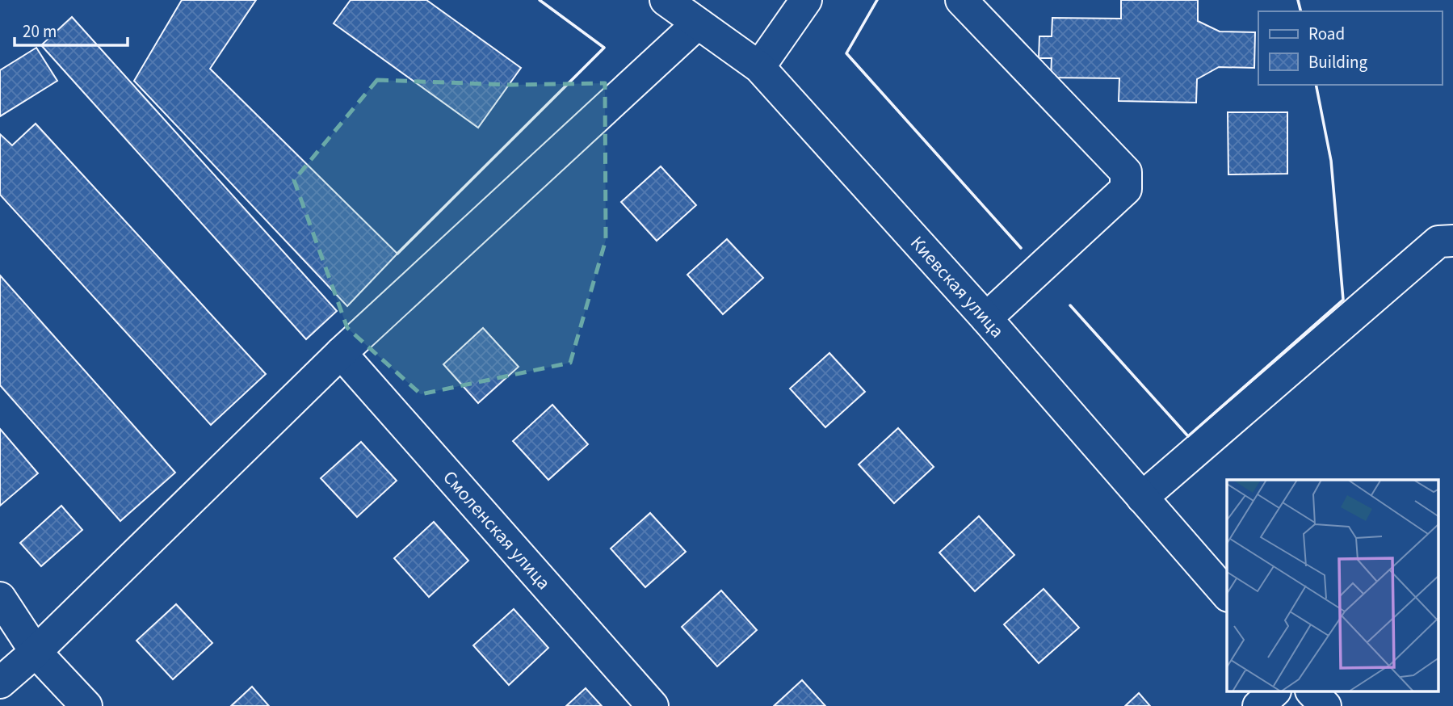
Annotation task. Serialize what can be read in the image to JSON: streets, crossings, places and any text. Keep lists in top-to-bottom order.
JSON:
{
  "streets": {
    "street": ["Киевская улица", "Смоленская улица"]
  },
  "legend": ["Road", "Building"],
  "scale_bar": "20 m"
}
